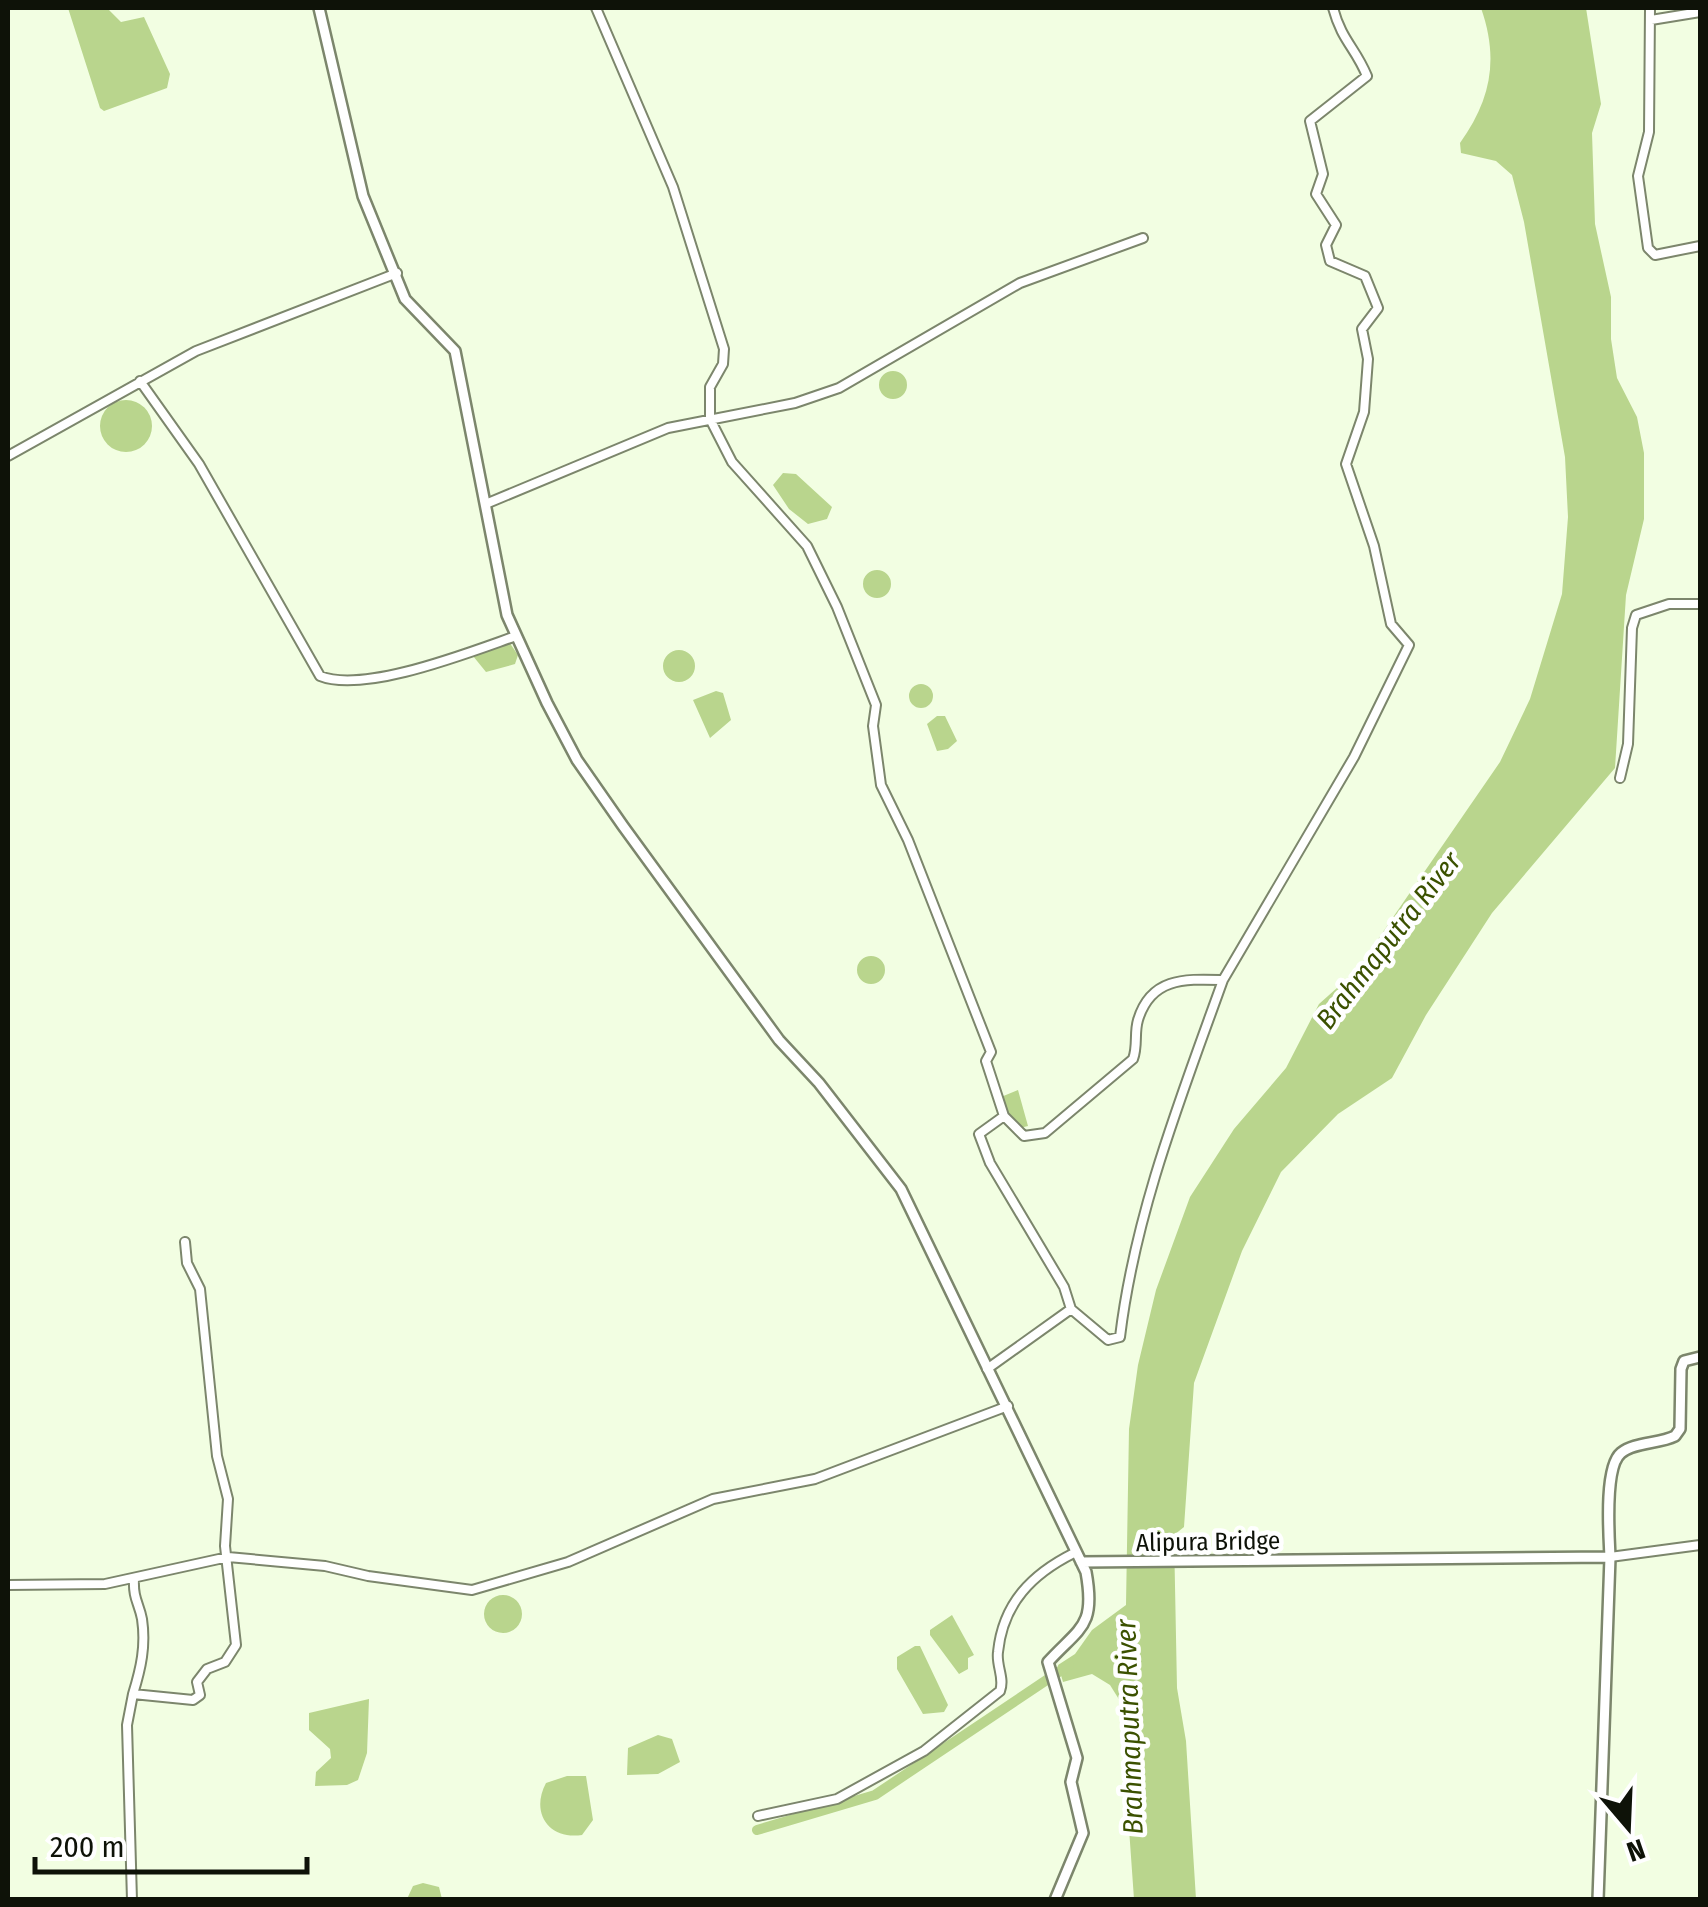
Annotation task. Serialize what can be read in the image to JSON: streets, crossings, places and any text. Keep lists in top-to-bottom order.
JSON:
{
  "streets": {
    "street": ["Alipura Bridge"]
  },
  "water": ["Brahmaputra River"],
  "scale_bar": "200 m",
  "north": "bottom"
}
